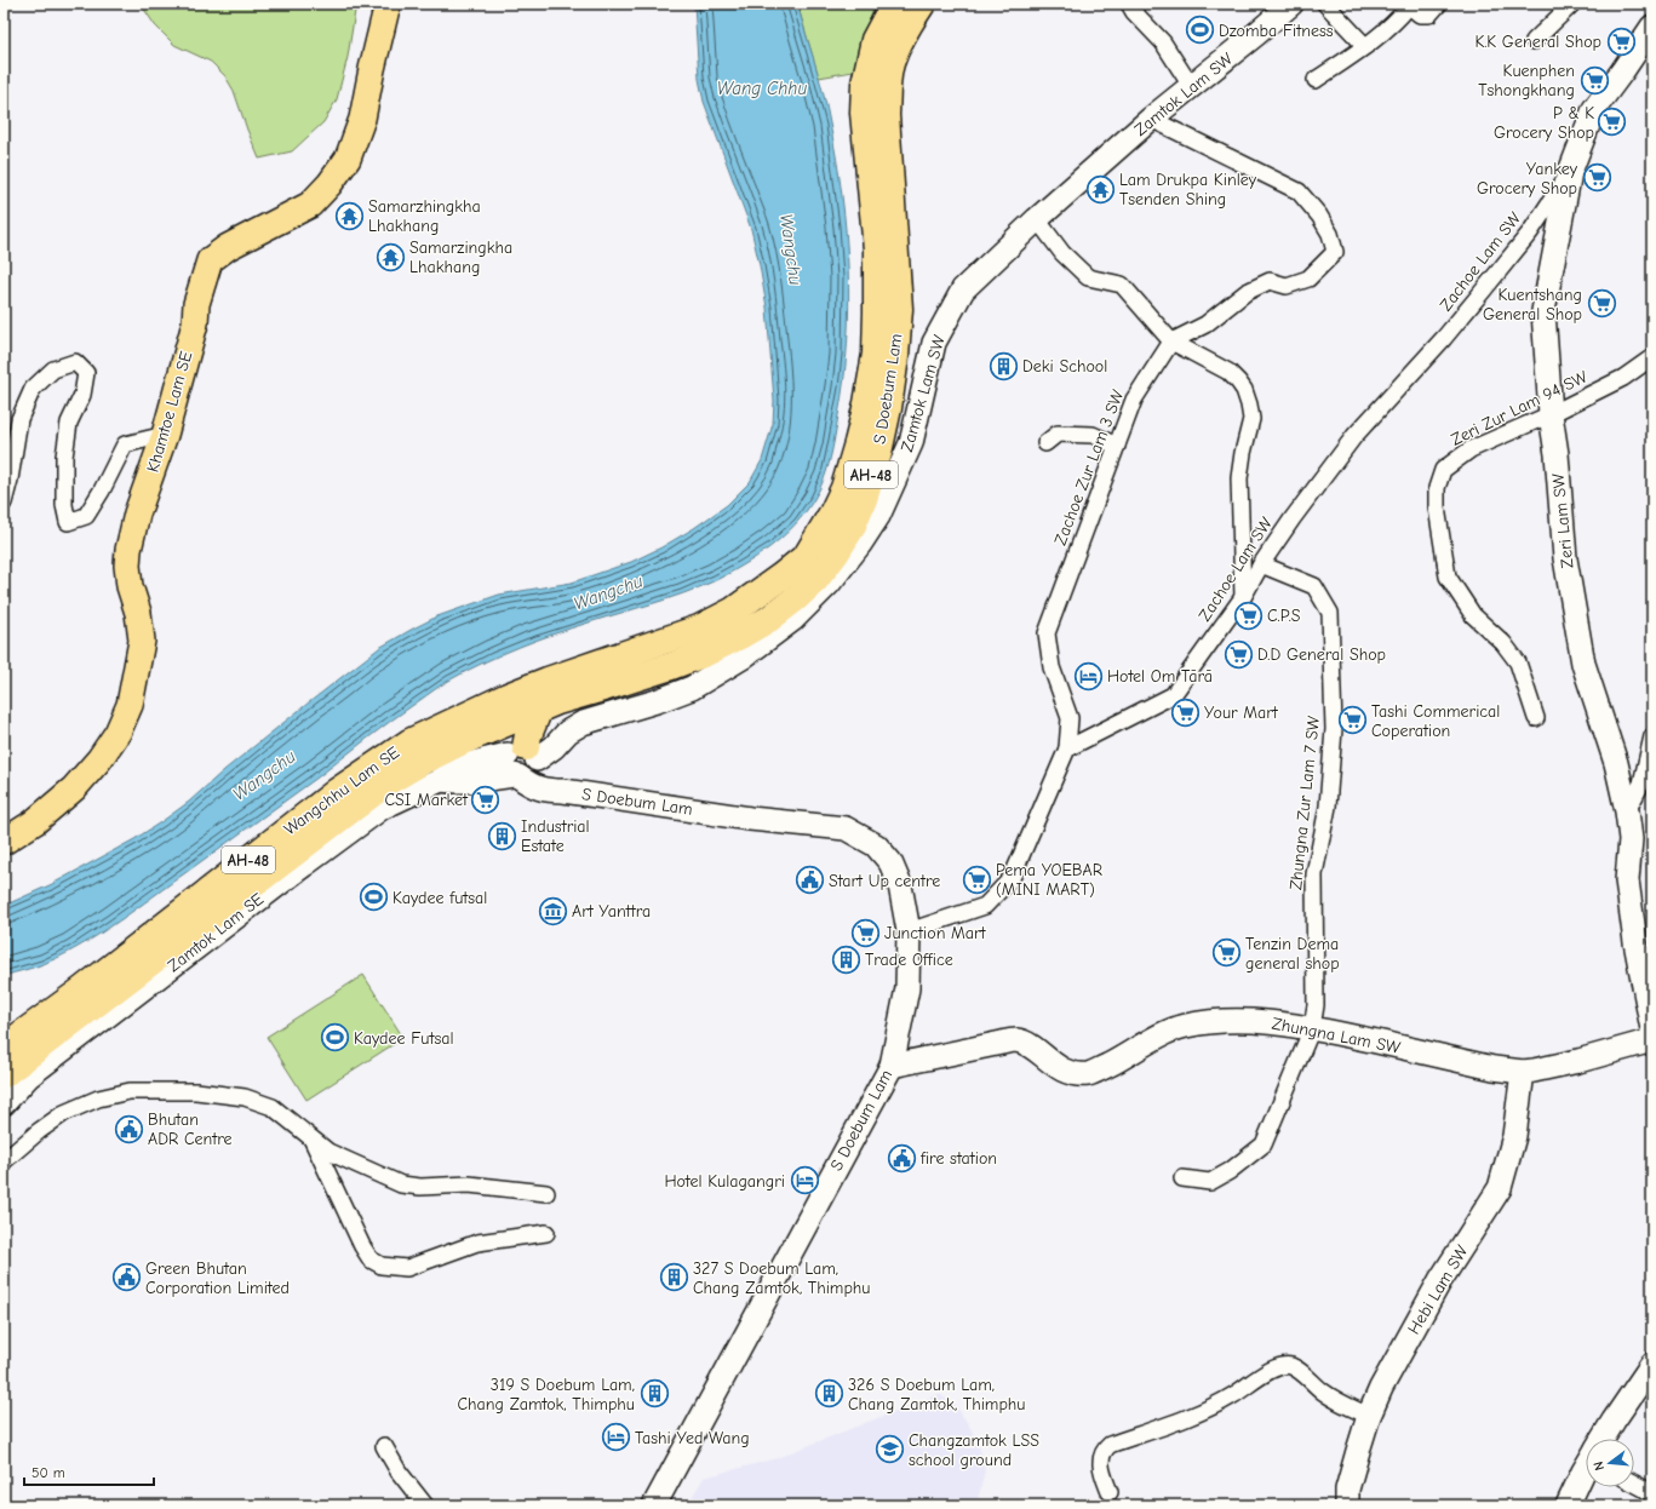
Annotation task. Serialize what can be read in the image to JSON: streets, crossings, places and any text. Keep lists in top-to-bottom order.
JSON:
{
  "streets": {
    "highway": ["S Doebum Lam", "AH-48", "Wangchhu Lam SE"],
    "main road": ["Khamtoe Lam SE"],
    "street": [
      "Zamtok Lam SW",
      "Zachoe Lam SW",
      "Zeri Zur Lam 94 SW",
      "Zachoe Zur Lam 3 SW",
      "Zeri Lam SW",
      "Zhungna Zur Lam 7 SW",
      "Zamtok Lam SE",
      "Zhungna Lam SW",
      "Hebi Lam SW"
    ]
  },
  "crossings": [
    ["Zamtok Lam SW", "S Doebum Lam"],
    ["Zamtok Lam SW", "Zamtok Lam SE"],
    ["Zachoe Lam SW", "Zachoe Zur Lam 3 SW"],
    ["Zachoe Lam SW", "Zeri Lam SW"],
    ["Zachoe Lam SW", "Zhungna Zur Lam 7 SW"],
    ["S Doebum Lam", "Wangchhu Lam SE"],
    ["S Doebum Lam", "Zamtok Lam SE"],
    ["S Doebum Lam", "Zhungna Lam SW"],
    ["Zeri Zur Lam 94 SW", "Zeri Lam SW"],
    ["Zhungna Zur Lam 7 SW", "Zhungna Lam SW"],
    ["Zhungna Lam SW", "Hebi Lam SW"]
  ],
  "water": ["Wang Chhu", "Wangchu"],
  "places": {
    "sports": ["Dzomba Fitness", "Kaydee futsal", "Kaydee Futsal"],
    "supermarket": [
      "K.K General Shop",
      "Kuenphen Tshongkhang",
      "P & K Grocery Shop",
      "Yankey Grocery Shop",
      "Kuentshang General Shop",
      "C.P.S",
      "D.D General Shop",
      "Your Mart",
      "Tashi Commerical Coperation",
      "CSI Market",
      "Pema YOEBAR (MINI MART)",
      "Junction Mart",
      "Tenzin Dema general shop"
    ],
    "temple": ["Lam Drukpa Kinley Tsenden Shing", "Samarzhingkha Lhakhang", "Samarzingkha Lhakhang"],
    "building": [
      "Deki School",
      "Industrial Estate",
      "Trade Office",
      "327 S Doebum Lam, Chang Zamtok, Thimphu",
      "319 S Doebum Lam, Chang Zamtok, Thimphu",
      "326 S Doebum Lam, Chang Zamtok, Thimphu"
    ],
    "hotel": ["Hotel Om Tārā", "Hotel Kulagangri", "Tashi Yed Wang"],
    "public building": [
      "Start Up centre",
      "Bhutan ADR Centre",
      "fire station",
      "Green Bhutan Corporation Limited"
    ],
    "museum": ["Art Yanttra"],
    "school or university": ["Changzamtok LSS school ground"]
  },
  "scale_bar": "50 m",
  "north": "left"
}
